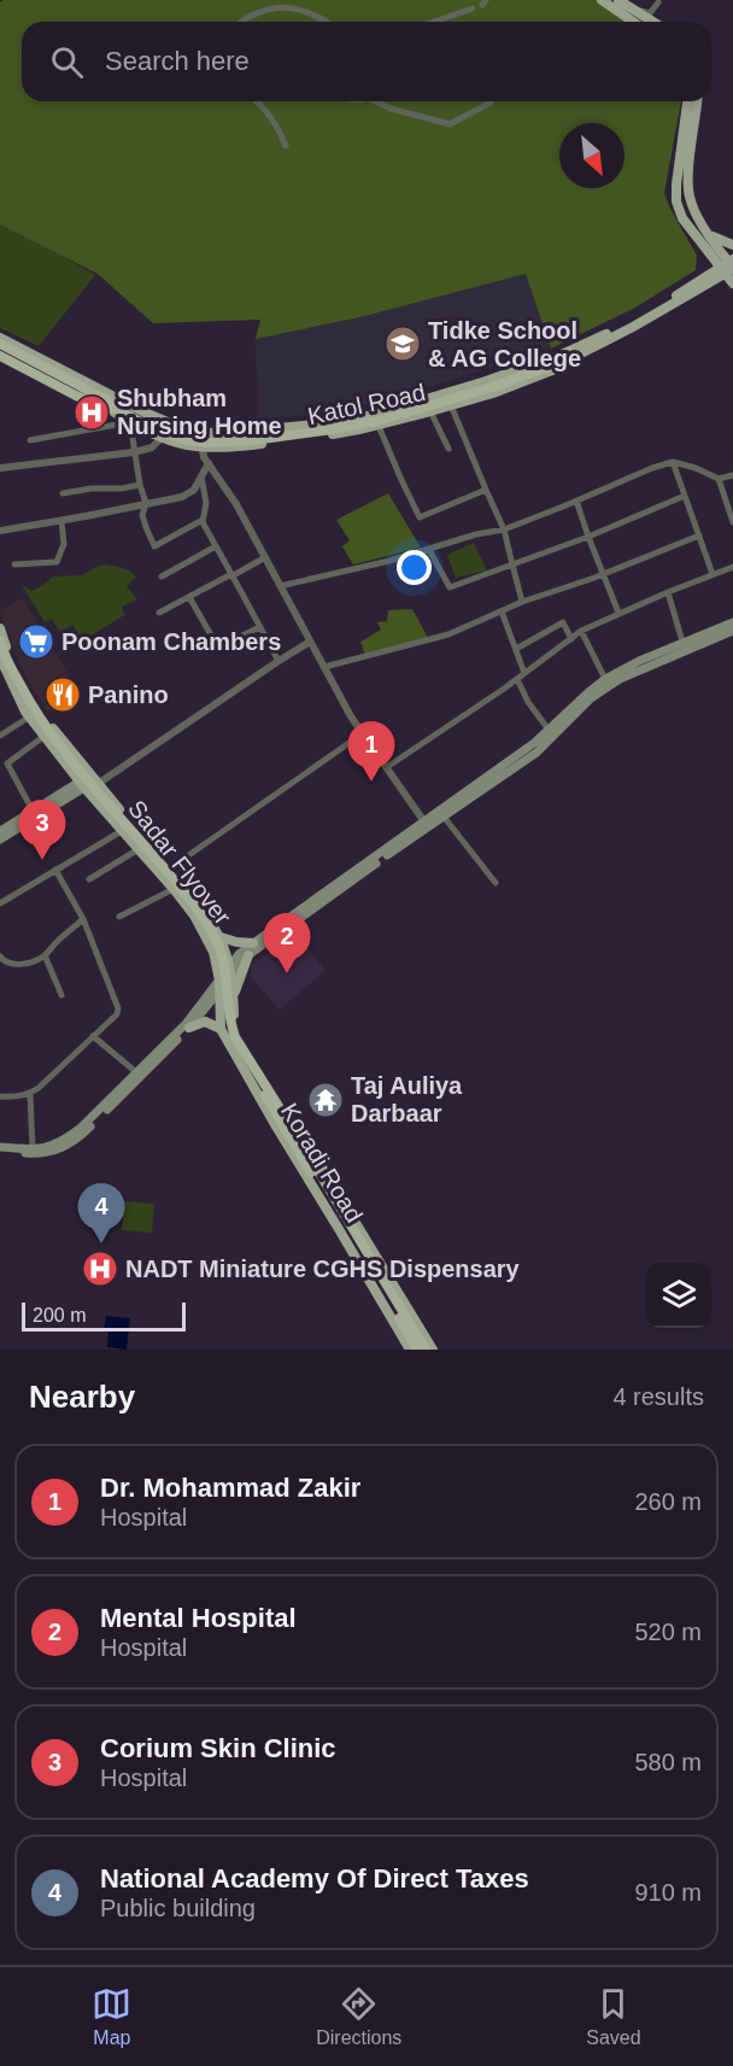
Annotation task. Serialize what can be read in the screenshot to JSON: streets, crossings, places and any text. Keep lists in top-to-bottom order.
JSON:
{
  "streets": {
    "highway": ["Sadar Flyover"],
    "main road": ["Katol Road", "Koradi Road"]
  },
  "places": {
    "school or university": ["Tidke School & AG College"],
    "hospital": ["Shubham Nursing Home", "NADT Miniature CGHS Dispensary"],
    "supermarket": ["Poonam Chambers"],
    "restaurant": ["Panino"],
    "temple": ["Taj Auliya Darbaar"]
  },
  "scale_bar": "200 m",
  "north": "bottom right",
  "page": {
    "search": "Search here",
    "pins": [
      "1",
      "3",
      "2",
      "4"
    ],
    "scale": "200 m",
    "heading": ["Nearby", "4 results"],
    "list": [
      {
        "mark": "1",
        "name": "Dr. Mohammad Zakir",
        "note": "Hospital",
        "value": "260 m"
      },
      {
        "mark": "2",
        "name": "Mental Hospital",
        "note": "Hospital",
        "value": "520 m"
      },
      {
        "mark": "3",
        "name": "Corium Skin Clinic",
        "note": "Hospital",
        "value": "580 m"
      },
      {
        "mark": "4",
        "name": "National Academy Of Direct Taxes",
        "note": "Public building",
        "value": "910 m"
      }
    ],
    "nav": ["Map", "Directions", "Saved"]
  }
}
